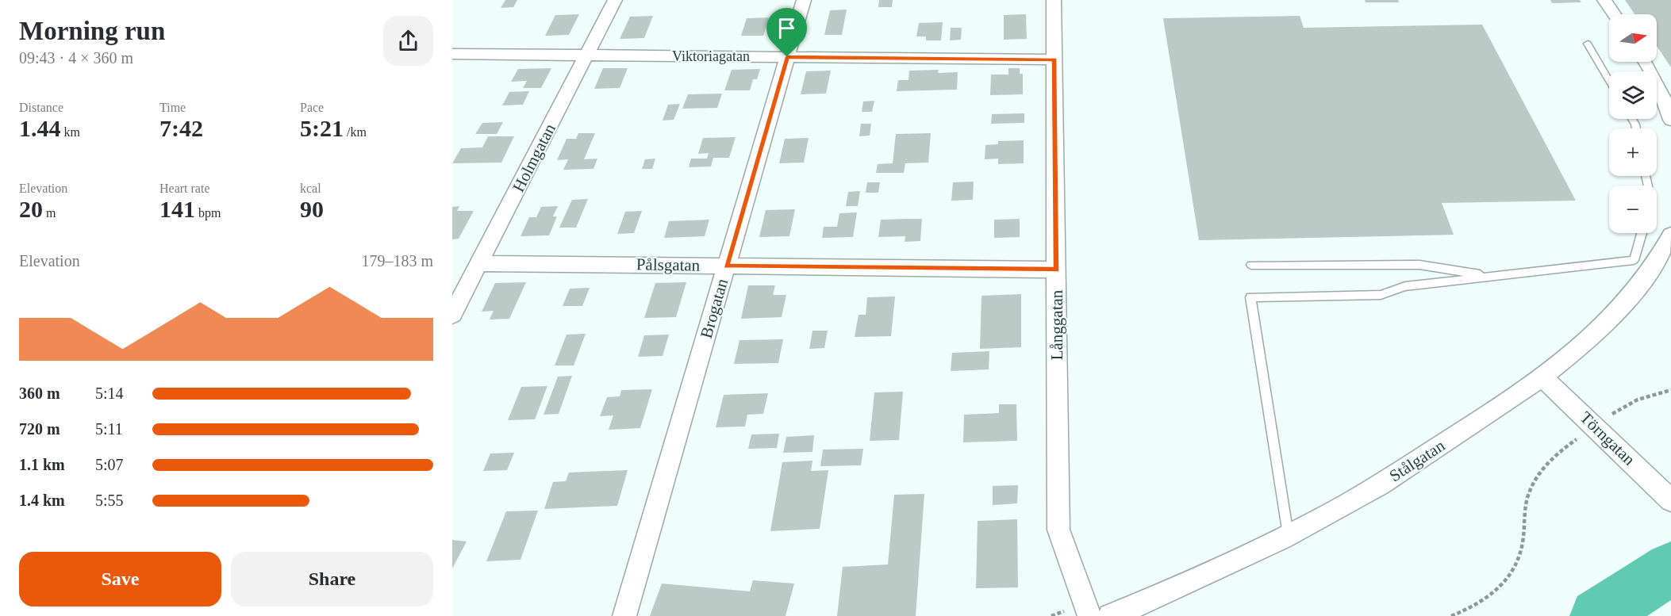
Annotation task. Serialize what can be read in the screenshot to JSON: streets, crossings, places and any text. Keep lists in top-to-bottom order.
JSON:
{
  "streets": {
    "street": [
      "Viktoriagatan",
      "Holmgatan",
      "Pålsgatan",
      "Brogatan",
      "Långgatan",
      "Törngatan",
      "Stålgatan"
    ]
  },
  "crossings": [
    ["Viktoriagatan", "Holmgatan"],
    ["Viktoriagatan", "Brogatan"],
    ["Viktoriagatan", "Långgatan"],
    ["Holmgatan", "Pålsgatan"],
    ["Pålsgatan", "Brogatan"],
    ["Pålsgatan", "Långgatan"],
    ["Törngatan", "Stålgatan"]
  ],
  "north": "right",
  "page": {
    "heading": ["Morning run", "09:43 · 4 × 360 m"],
    "map_buttons": ["+", "−"],
    "stats": [
      ["Distance", "1.44 km"],
      ["Time", "7:42"],
      ["Pace", "5:21 /km"],
      ["Elevation", "20 m"],
      ["Heart rate", "141 bpm"],
      ["kcal", "90"]
    ],
    "chart": ["Elevation", "179–183 m"],
    "list": [
      {
        "name": "360 m",
        "note": "5:14"
      },
      {
        "name": "720 m",
        "note": "5:11"
      },
      {
        "name": "1.1 km",
        "note": "5:07"
      },
      {
        "name": "1.4 km",
        "note": "5:55"
      }
    ],
    "buttons": ["Save", "Share"]
  }
}
